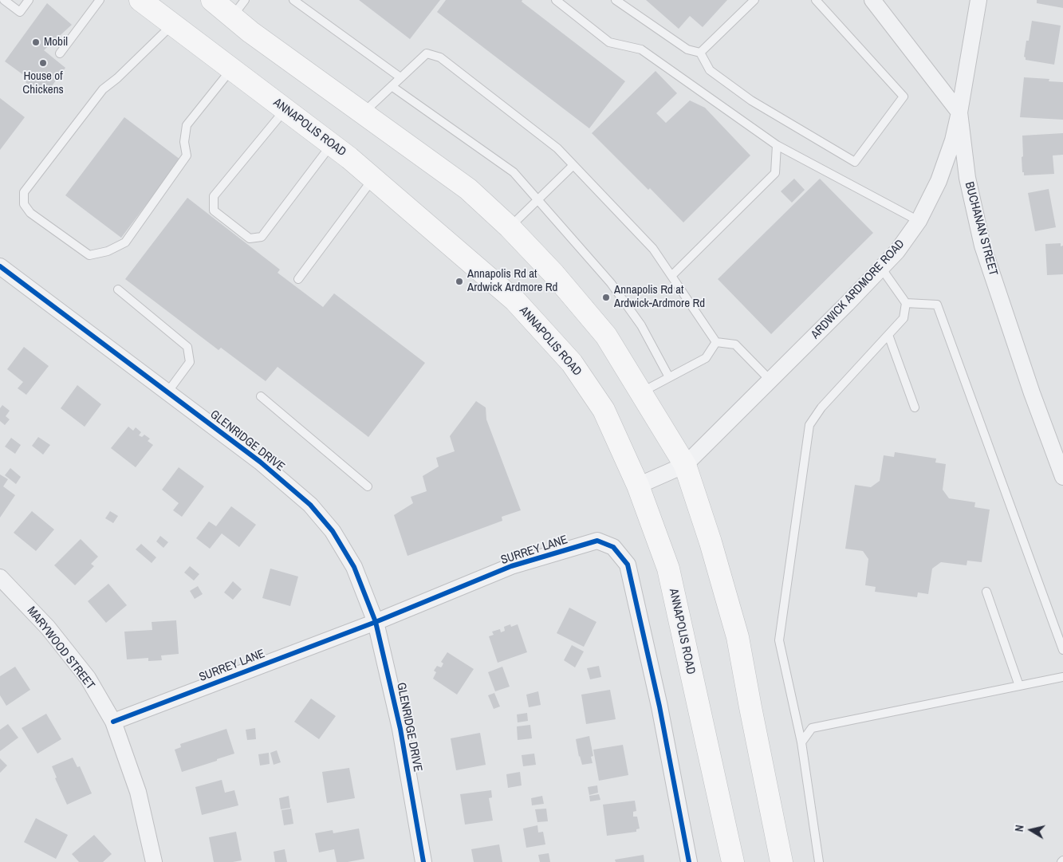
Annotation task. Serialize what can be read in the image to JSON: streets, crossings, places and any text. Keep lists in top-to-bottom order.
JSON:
{
  "streets": {
    "main road": ["ANNAPOLIS ROAD"],
    "street": [
      "BUCHANAN STREET",
      "ARDWICK ARDMORE ROAD",
      "GLENRIDGE DRIVE",
      "SURREY LANE",
      "MARYWOOD STREET"
    ]
  },
  "crossings": [
    ["ANNAPOLIS ROAD", "ARDWICK ARDMORE ROAD"],
    ["BUCHANAN STREET", "ARDWICK ARDMORE ROAD"],
    ["GLENRIDGE DRIVE", "SURREY LANE"],
    ["SURREY LANE", "MARYWOOD STREET"]
  ],
  "places": [
    "Mobil",
    "House of Chickens",
    "Annapolis Rd at Ardwick Ardmore Rd",
    "Annapolis Rd at Ardwick-Ardmore Rd"
  ],
  "north": "left"
}
